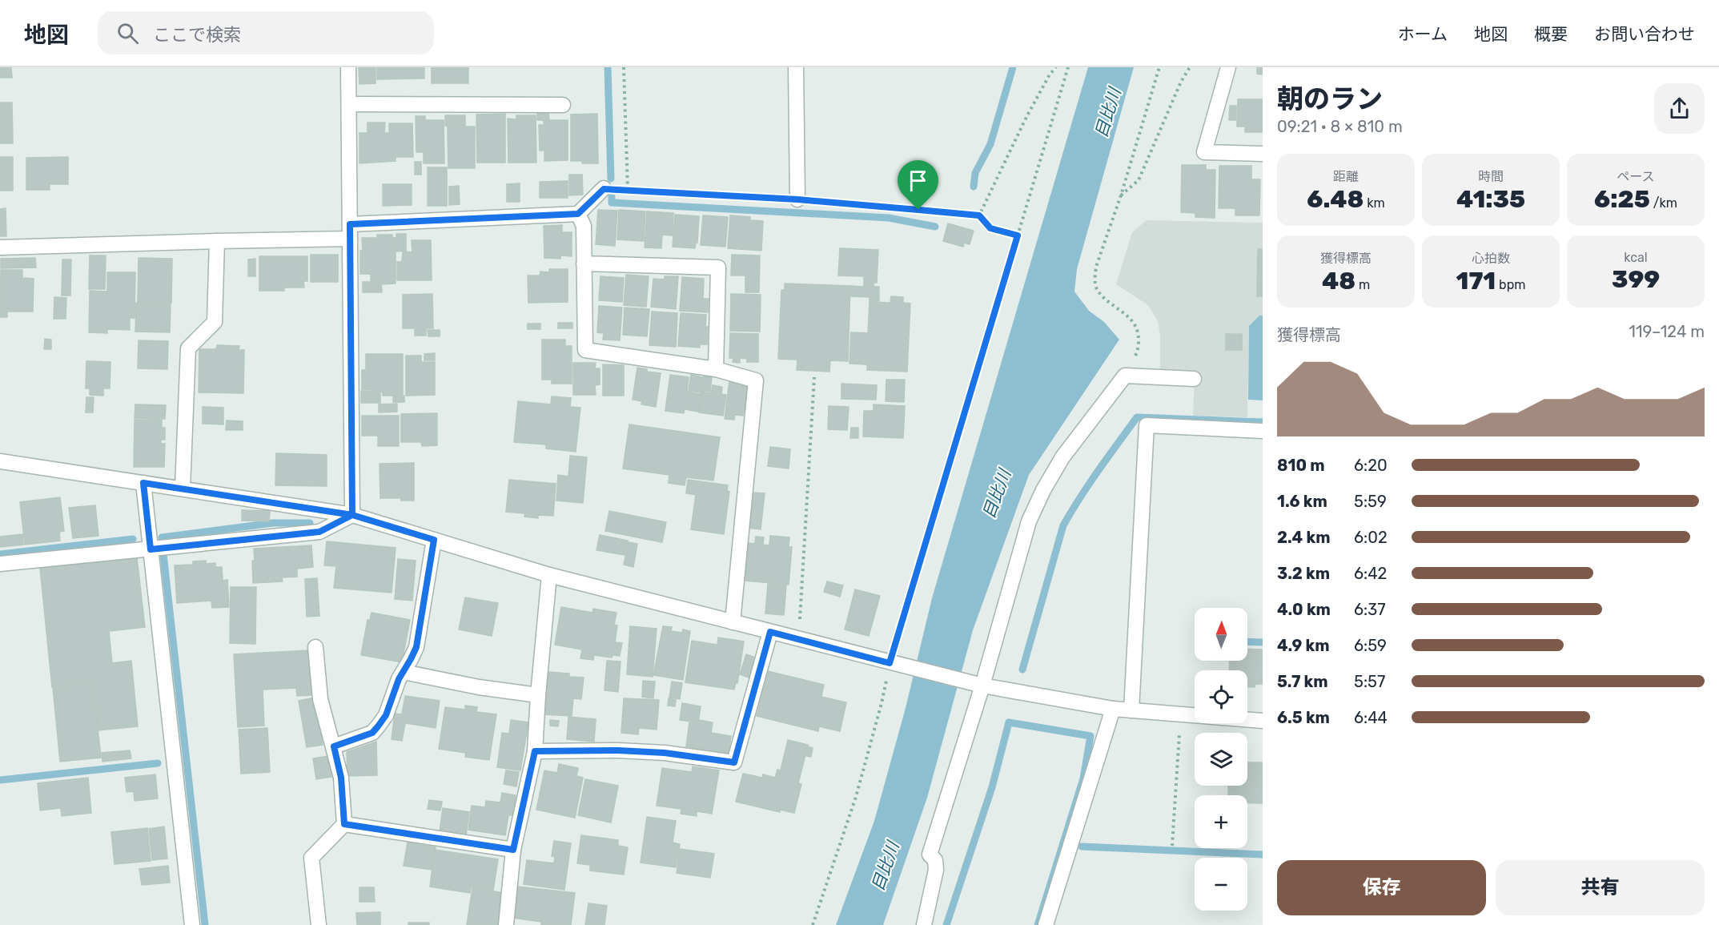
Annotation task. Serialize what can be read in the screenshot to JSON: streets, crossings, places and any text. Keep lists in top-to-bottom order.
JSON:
{
  "water": ["目比川"],
  "north": "top",
  "page": {
    "header": "地図",
    "search": "ここで検索",
    "nav": [
      "ホーム",
      "地図",
      "概要",
      "お問い合わせ"
    ],
    "heading": ["朝のラン", "09:21 · 8 × 810 m"],
    "stats": [
      ["距離", "6.48 km"],
      ["時間", "41:35"],
      ["ペース", "6:25 /km"],
      ["獲得標高", "48 m"],
      ["心拍数", "171 bpm"],
      ["kcal", "399"]
    ],
    "chart": ["獲得標高", "119–124 m"],
    "list": [
      {
        "name": "810 m",
        "note": "6:20"
      },
      {
        "name": "1.6 km",
        "note": "5:59"
      },
      {
        "name": "2.4 km",
        "note": "6:02"
      },
      {
        "name": "3.2 km",
        "note": "6:42"
      },
      {
        "name": "4.0 km",
        "note": "6:37"
      },
      {
        "name": "4.9 km",
        "note": "6:59"
      },
      {
        "name": "5.7 km",
        "note": "5:57"
      },
      {
        "name": "6.5 km",
        "note": "6:44"
      }
    ],
    "map_buttons": ["+", "−"],
    "buttons": ["保存", "共有"]
  }
}
